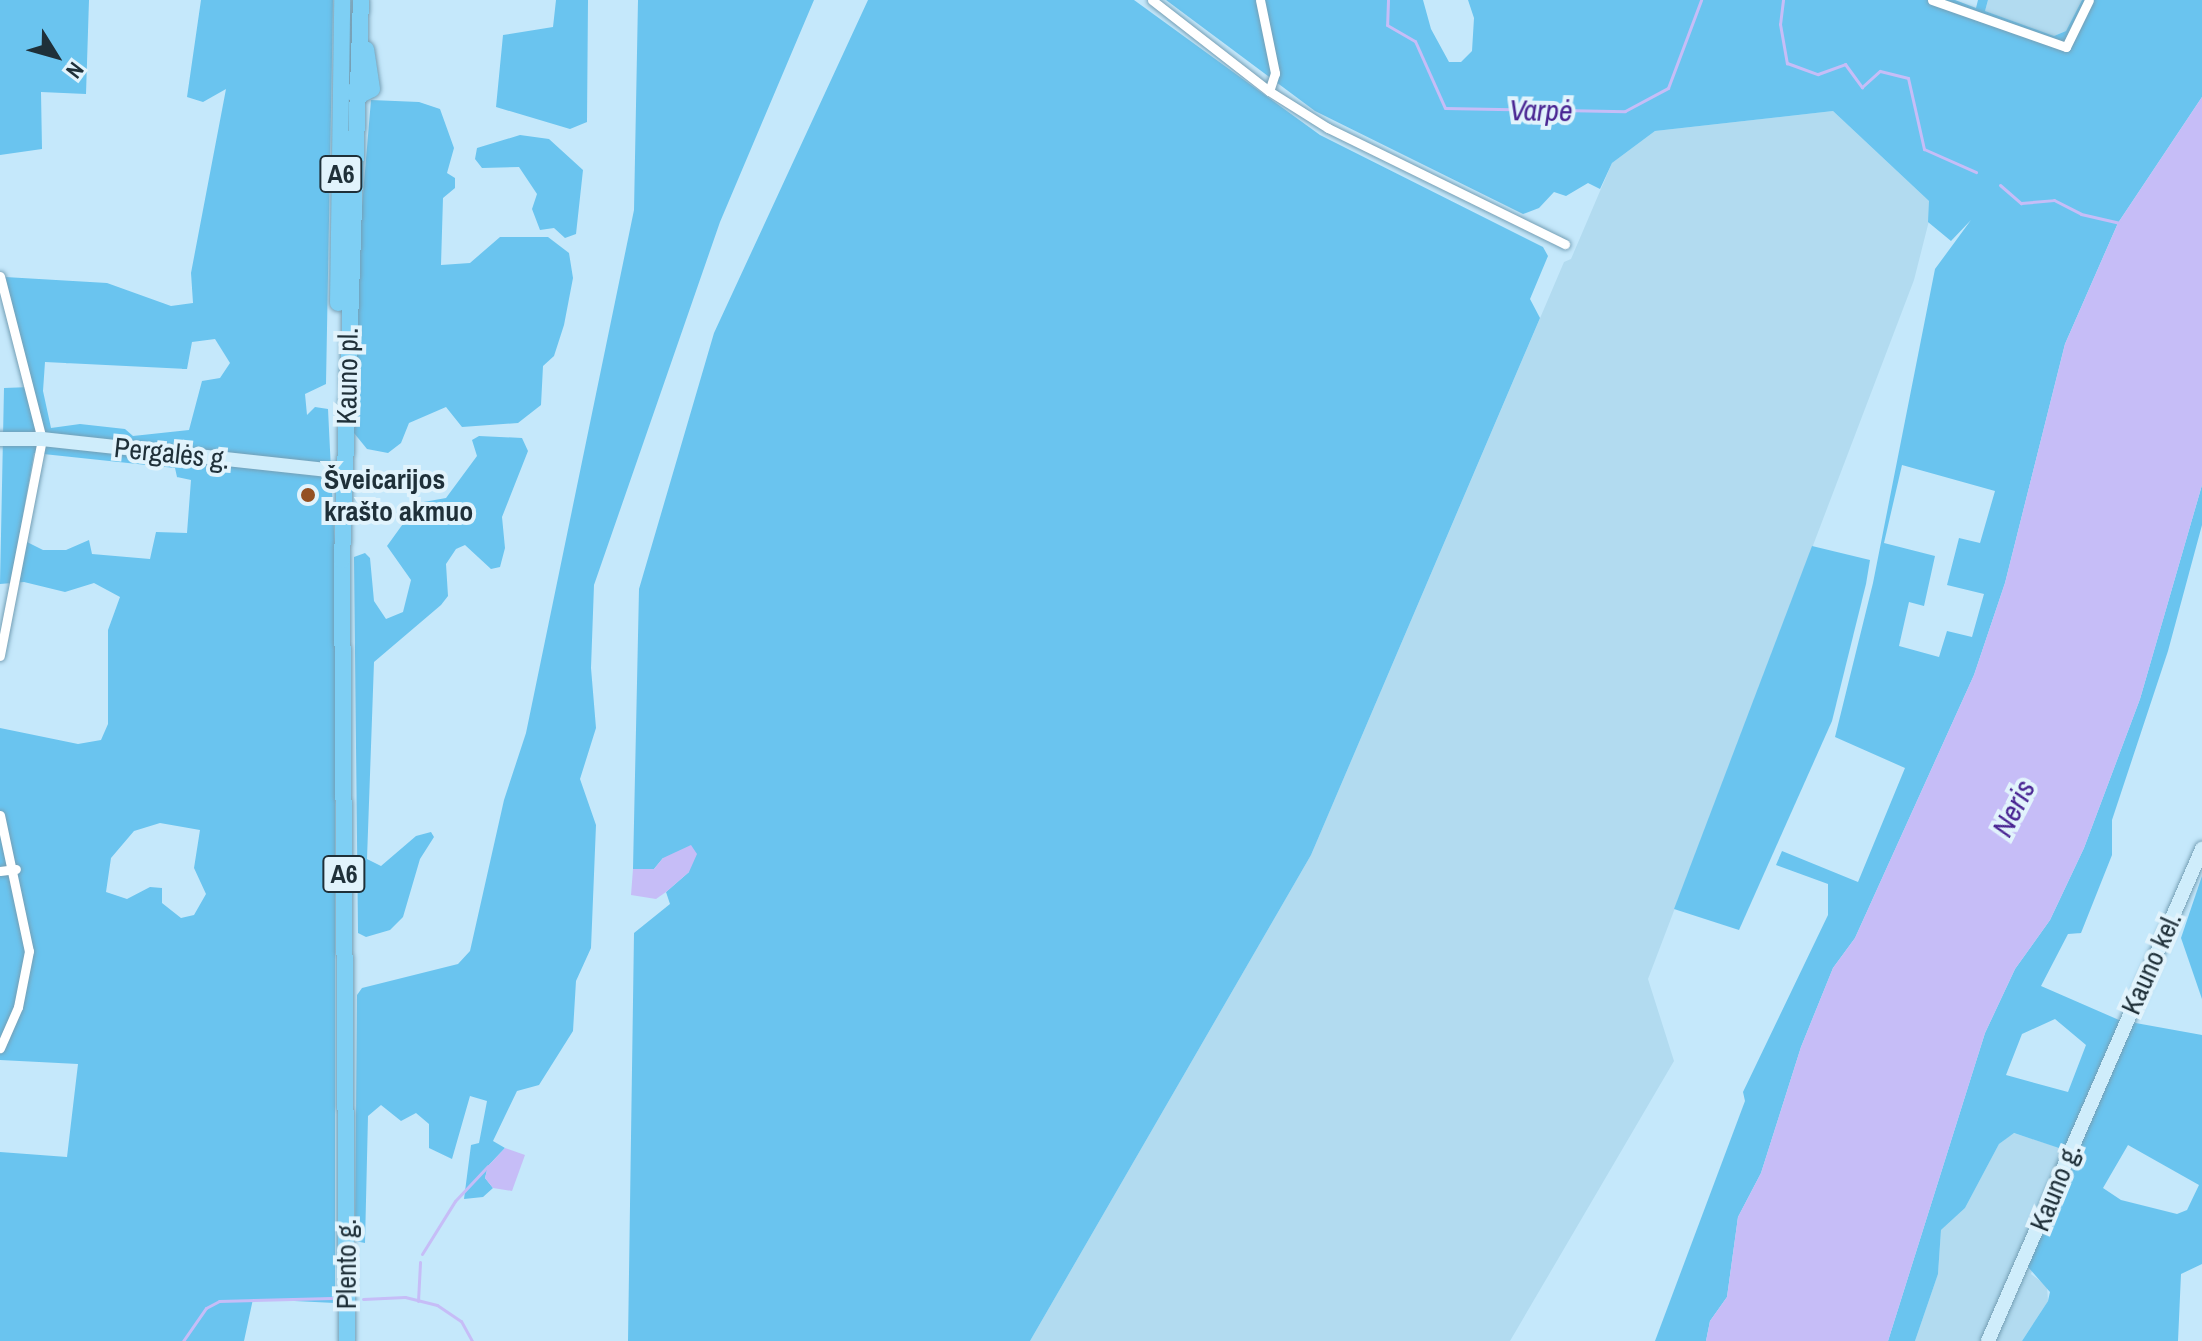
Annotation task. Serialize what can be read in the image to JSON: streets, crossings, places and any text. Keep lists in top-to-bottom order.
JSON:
{
  "streets": {
    "highway": ["A6", "Kauno pl.", "Plento g."],
    "main road": ["Pergalės g.", "Kauno kel.", "Kauno g."]
  },
  "crossings": [
    ["A6", "Kauno pl."],
    ["Kauno pl.", "Pergalės g."],
    ["Kauno pl.", "Plento g."],
    ["Pergalės g.", "Plento g."],
    ["Kauno kel.", "Kauno g."]
  ],
  "water": ["Varpė", "Neris"],
  "places": ["Šveicarijos krašto akmuo"],
  "north": "bottom right"
}
